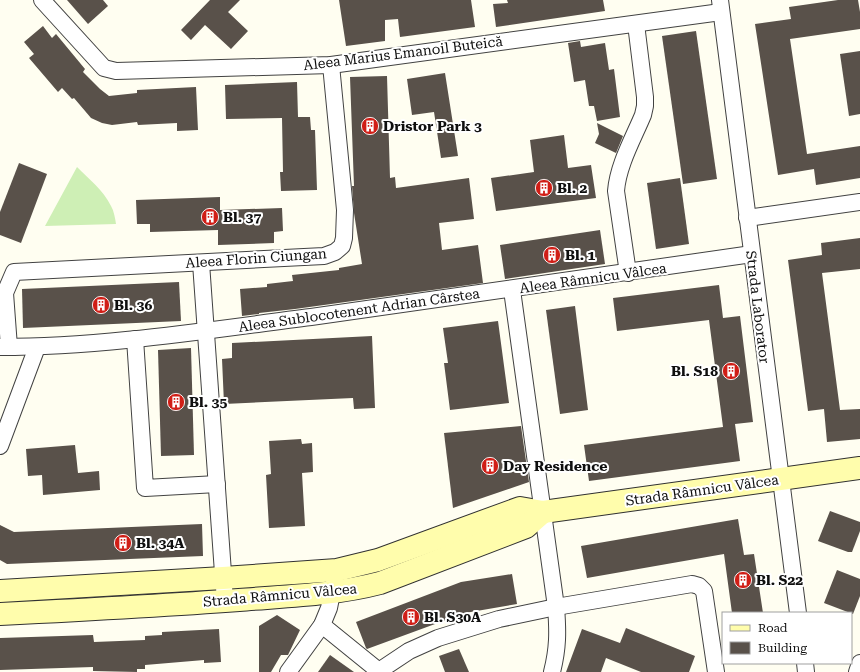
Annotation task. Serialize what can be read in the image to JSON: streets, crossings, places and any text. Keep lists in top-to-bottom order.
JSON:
{
  "streets": {
    "street": [
      "Aleea Marius Emanoil Buteică",
      "Aleea Florin Ciungan",
      "Aleea Râmnicu Vâlcea",
      "Strada Laborator",
      "Aleea Sublocotenent Adrian Cârstea",
      "Strada Râmnicu Vâlcea"
    ]
  },
  "crossings": [
    ["Aleea Marius Emanoil Buteică", "Aleea Florin Ciungan"],
    ["Aleea Marius Emanoil Buteică", "Strada Laborator"],
    ["Aleea Râmnicu Vâlcea", "Strada Laborator"],
    ["Aleea Râmnicu Vâlcea", "Aleea Sublocotenent Adrian Cârstea"],
    ["Aleea Râmnicu Vâlcea", "Strada Râmnicu Vâlcea"],
    ["Strada Laborator", "Strada Râmnicu Vâlcea"]
  ],
  "places": {
    "building": [
      "Dristor Park 3",
      "Bl. 2",
      "Bl. 37",
      "Bl. 1",
      "Bl. 36",
      "Bl. S18",
      "Bl. 35",
      "Day Residence",
      "Bl. 34A",
      "Bl. S22",
      "Bl. S30A"
    ]
  },
  "legend": ["Road", "Building"]
}
